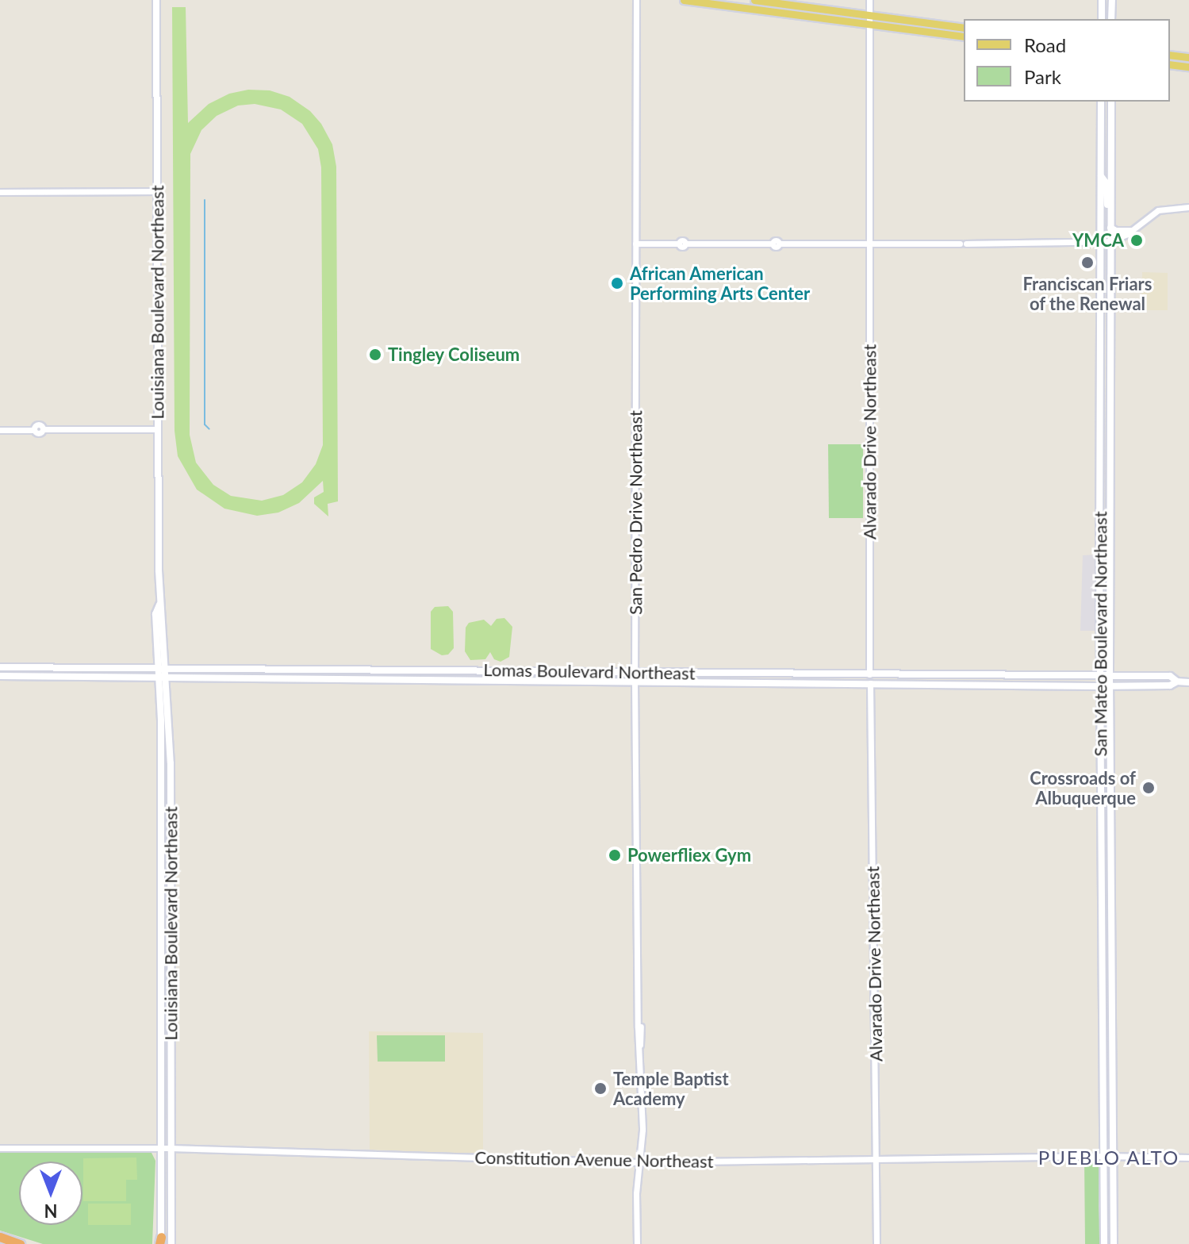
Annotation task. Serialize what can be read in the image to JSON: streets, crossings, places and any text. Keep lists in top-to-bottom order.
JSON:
{
  "streets": {
    "main road": ["Louisiana Boulevard Northeast", "San Mateo Boulevard Northeast", "Lomas Boulevard Northeast"],
    "street": ["Alvarado Drive Northeast", "San Pedro Drive Northeast", "Constitution Avenue Northeast"]
  },
  "crossings": [
    ["Louisiana Boulevard Northeast", "Lomas Boulevard Northeast"],
    ["Louisiana Boulevard Northeast", "Constitution Avenue Northeast"],
    ["Alvarado Drive Northeast", "Lomas Boulevard Northeast"],
    ["Alvarado Drive Northeast", "Constitution Avenue Northeast"],
    ["San Pedro Drive Northeast", "Lomas Boulevard Northeast"],
    ["San Pedro Drive Northeast", "Constitution Avenue Northeast"],
    ["San Mateo Boulevard Northeast", "Lomas Boulevard Northeast"],
    ["San Mateo Boulevard Northeast", "Constitution Avenue Northeast"]
  ],
  "districts": ["PUEBLO ALTO"],
  "places": [
    "YMCA",
    "Franciscan Friars of the Renewal",
    "African American Performing Arts Center",
    "Tingley Coliseum",
    "Crossroads of Albuquerque",
    "Powerfliex Gym",
    "Temple Baptist Academy"
  ],
  "legend": ["Road", "Park"],
  "north": "bottom"
}
